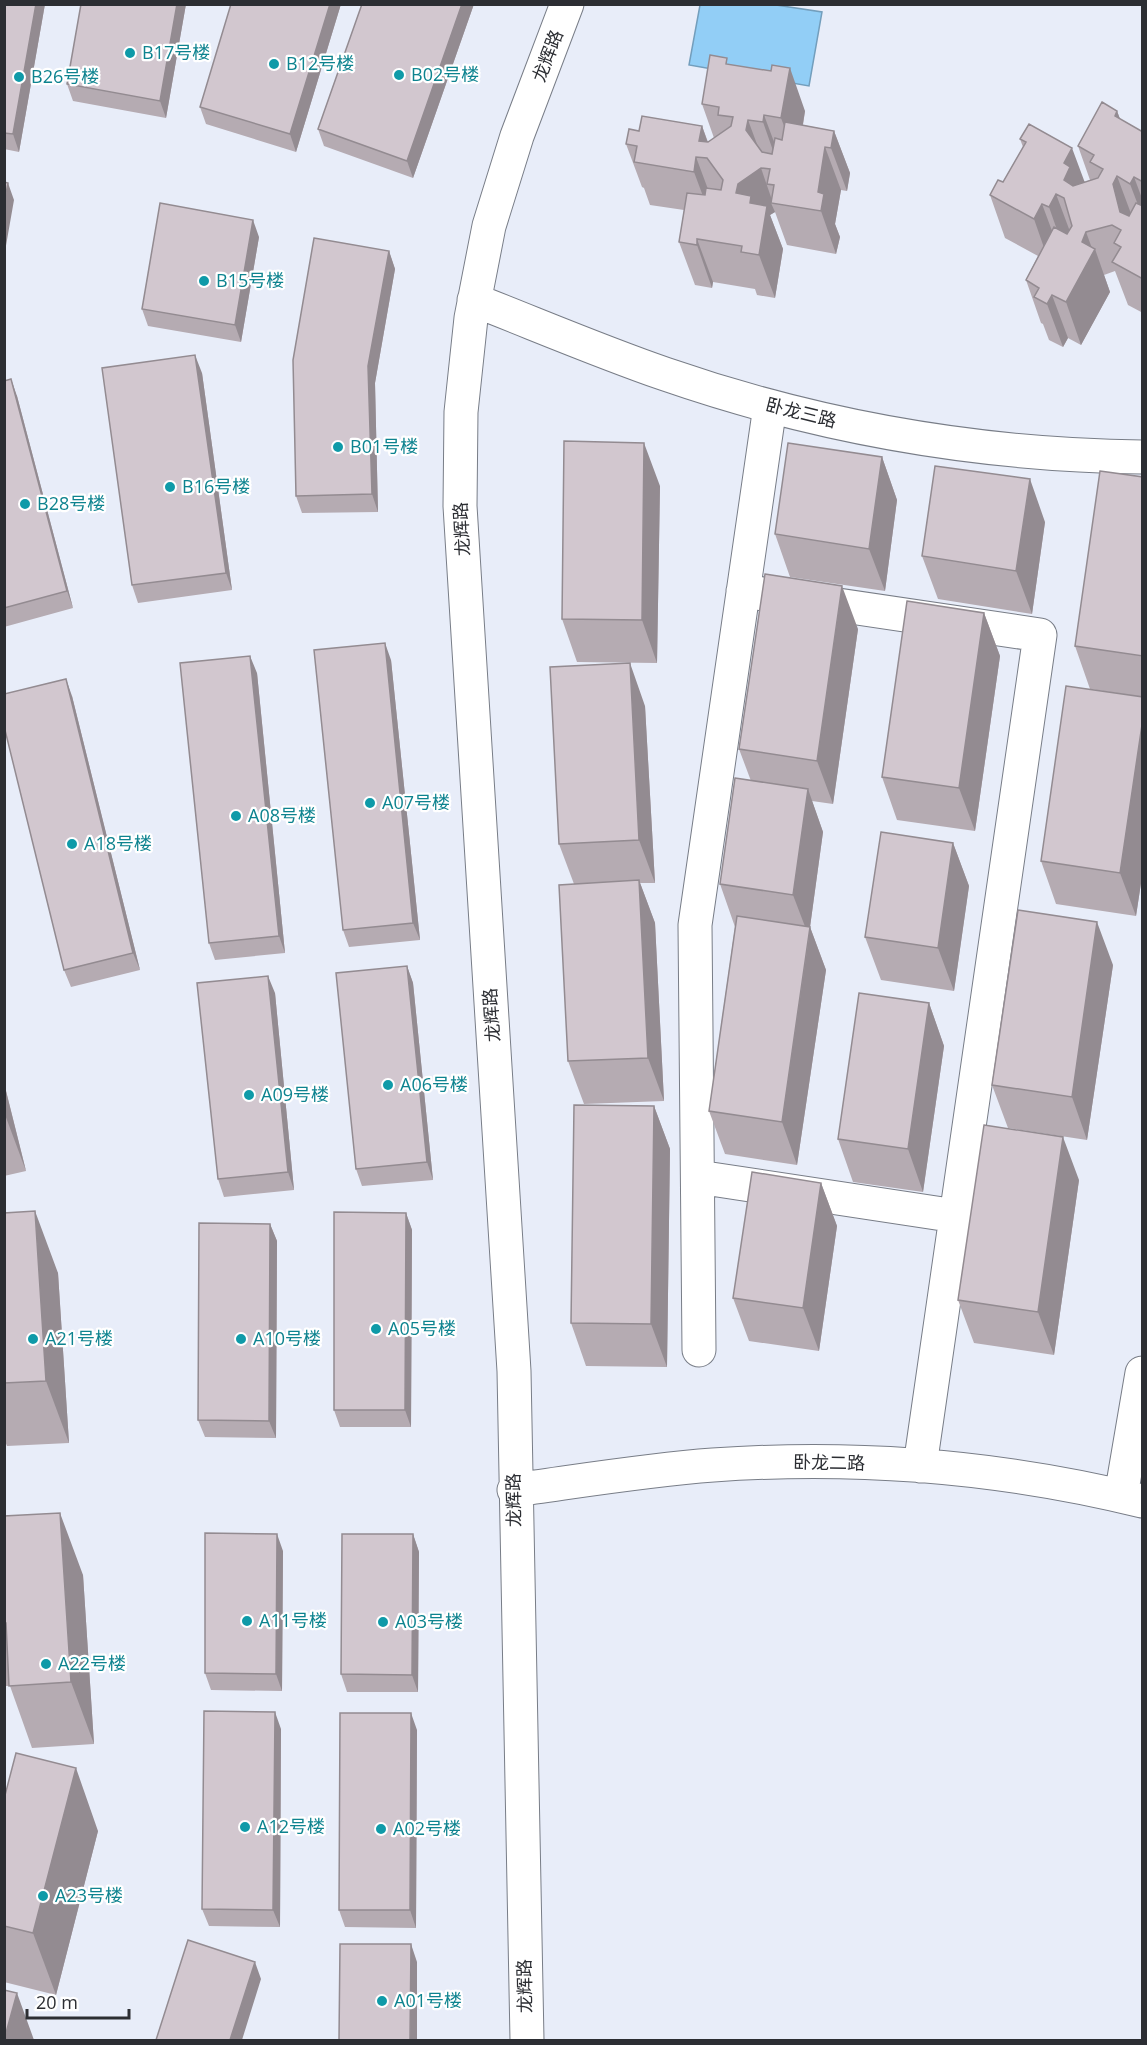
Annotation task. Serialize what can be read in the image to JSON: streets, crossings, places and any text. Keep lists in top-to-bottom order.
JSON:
{
  "streets": {
    "street": ["龙辉路", "卧龙三路", "卧龙二路"]
  },
  "crossings": [
    ["龙辉路", "卧龙三路"],
    ["龙辉路", "卧龙二路"]
  ],
  "places": [
    "B17号楼",
    "B12号楼",
    "B02号楼",
    "B26号楼",
    "B15号楼",
    "B01号楼",
    "B16号楼",
    "B28号楼",
    "A07号楼",
    "A08号楼",
    "A18号楼",
    "A06号楼",
    "A09号楼",
    "A05号楼",
    "A21号楼",
    "A10号楼",
    "A11号楼",
    "A03号楼",
    "A22号楼",
    "A12号楼",
    "A02号楼",
    "A23号楼",
    "A01号楼"
  ],
  "scale_bar": "20 m"
}
